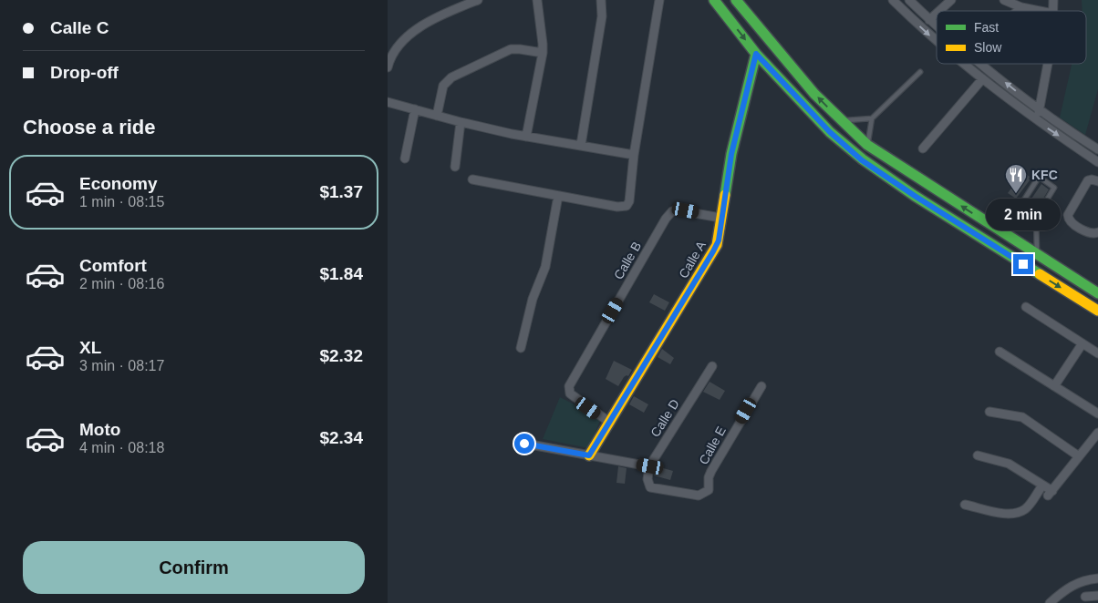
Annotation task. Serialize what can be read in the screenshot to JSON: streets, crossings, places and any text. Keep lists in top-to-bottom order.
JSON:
{
  "streets": {
    "main road": ["Calle A"],
    "street": ["Calle B", "Calle D", "Calle E"]
  },
  "crossings": [
    ["Calle A", "Calle B"],
    ["Calle D", "Calle E"]
  ],
  "places": {
    "restaurant": ["KFC"]
  },
  "legend": ["Fast", "Slow"],
  "page": {
    "banner": ["Calle C", "Drop-off"],
    "heading": "Choose a ride",
    "list": [
      {
        "name": "Economy",
        "note": "1 min · 08:15",
        "value": "$1.37"
      },
      {
        "name": "Comfort",
        "note": "2 min · 08:16",
        "value": "$1.84"
      },
      {
        "name": "XL",
        "note": "3 min · 08:17",
        "value": "$2.32"
      },
      {
        "name": "Moto",
        "note": "4 min · 08:18",
        "value": "$2.34"
      }
    ],
    "bubble": "2 min",
    "buttons": "Confirm"
  }
}
